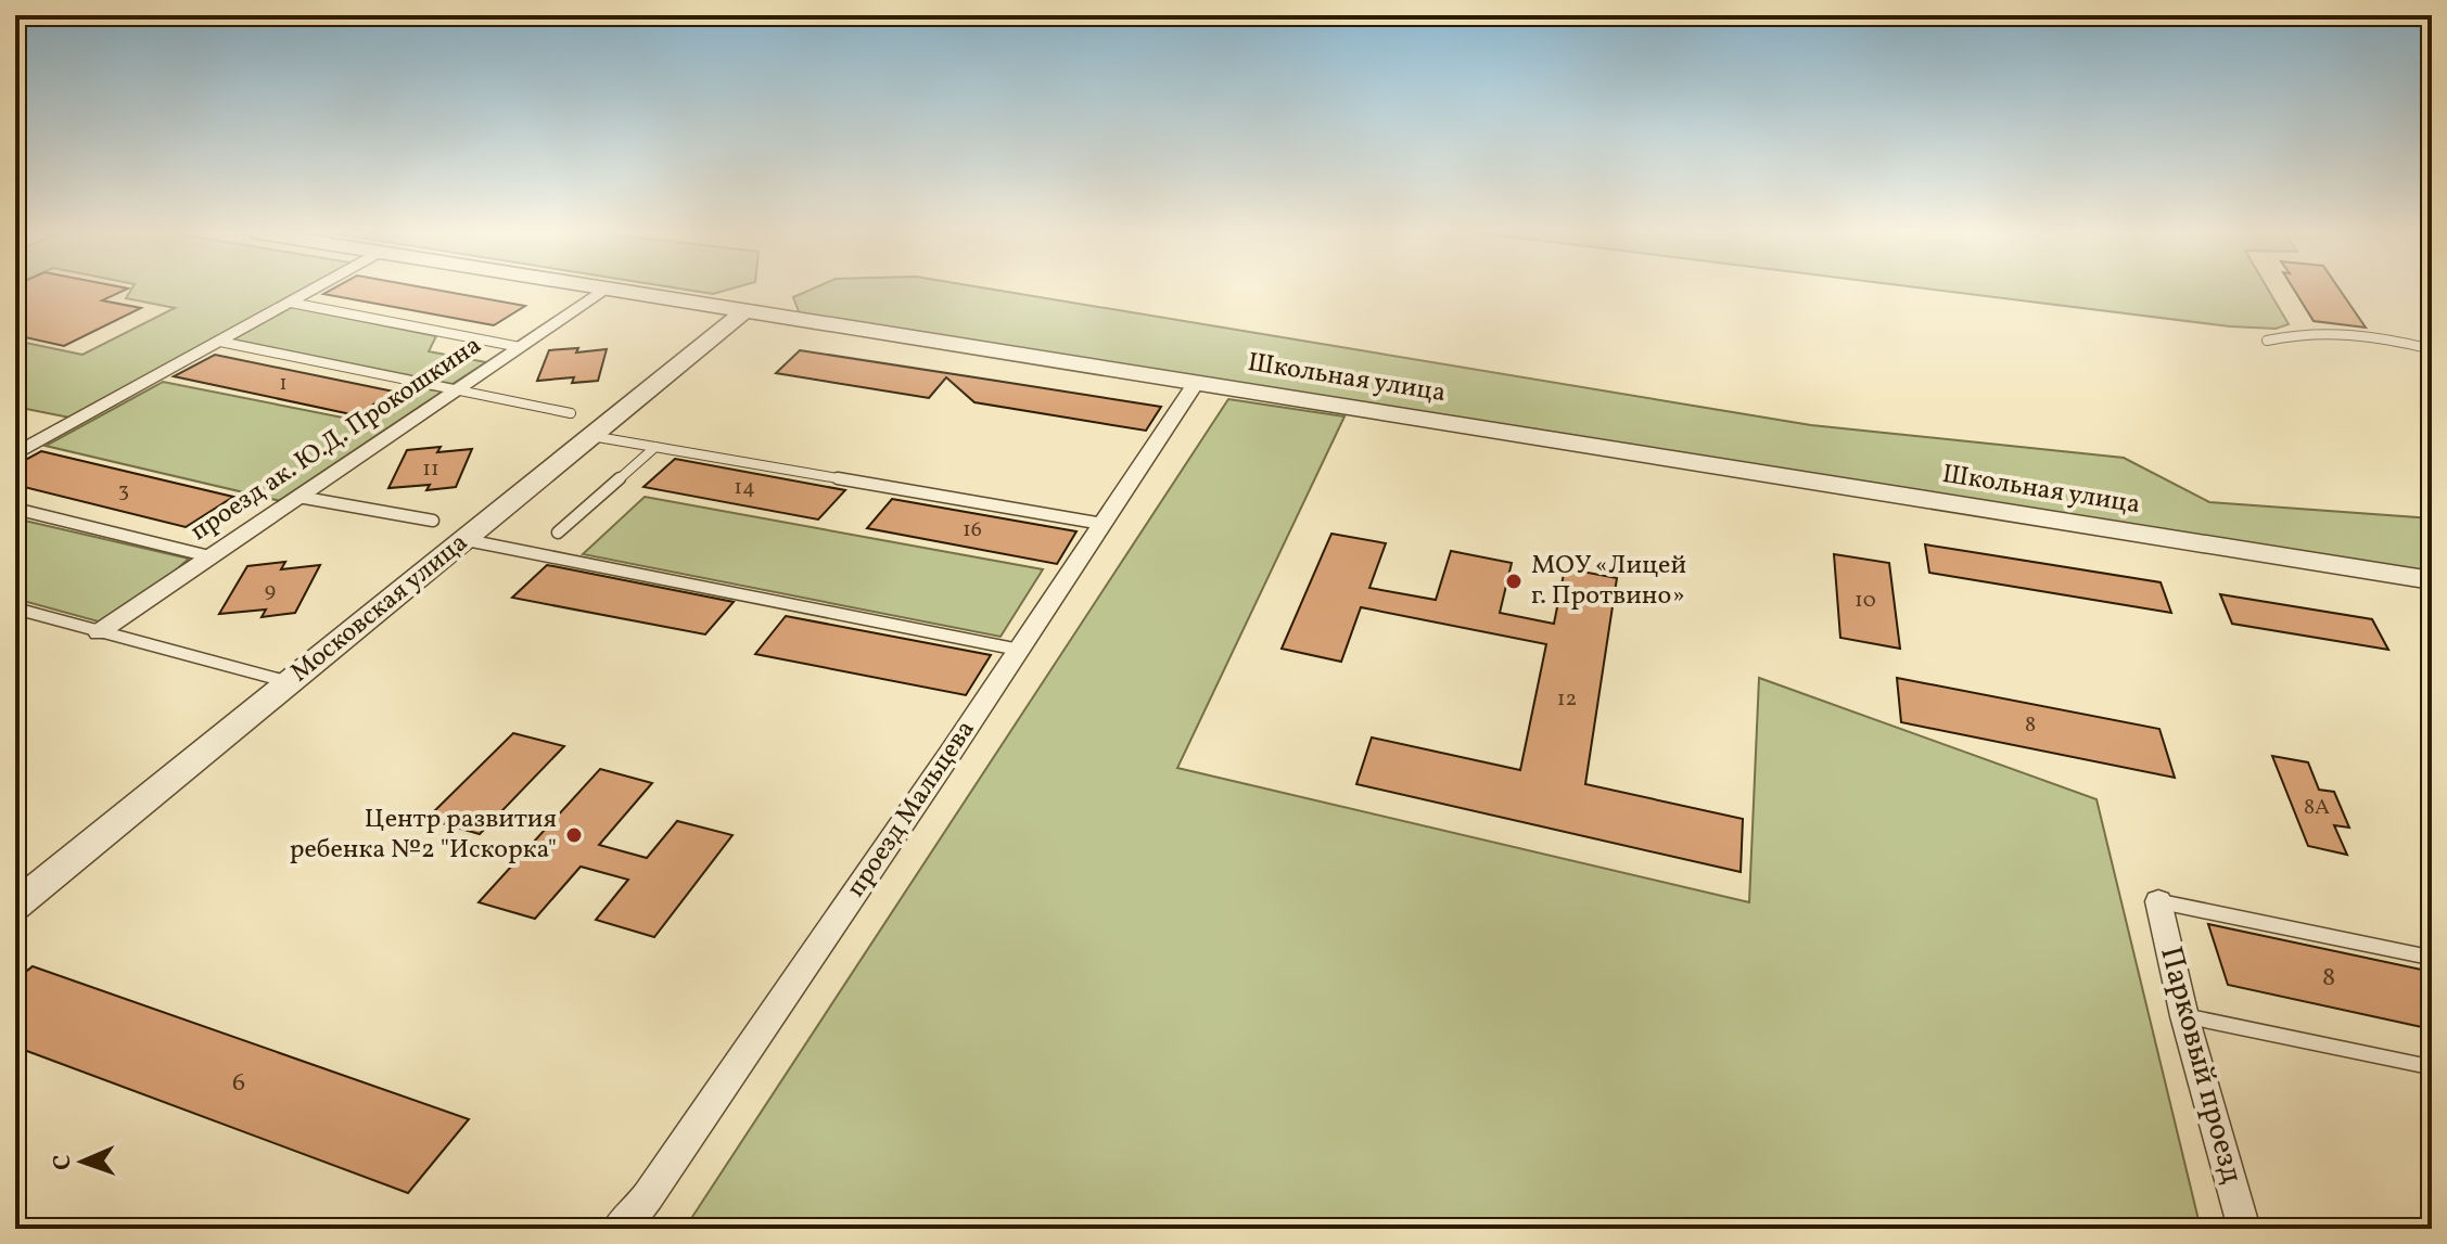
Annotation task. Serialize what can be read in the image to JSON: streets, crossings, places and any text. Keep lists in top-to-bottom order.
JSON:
{
  "streets": {
    "street": [
      "Школьная улица",
      "проезд ак. Ю.Д. Прокошкина",
      "Московская улица",
      "проезд Мальцева",
      "Парковый проезд"
    ]
  },
  "crossings": [
    ["Школьная улица", "Московская улица"],
    ["Школьная улица", "проезд Мальцева"]
  ],
  "places": ["МОУ «Лицей г. Протвино»", "Центр развития ребенка №2 \"Искорка\""],
  "house_numbers": [
    "1",
    "11",
    "14",
    "3",
    "16",
    "9",
    "10",
    "12",
    "8",
    "8А",
    "8",
    "6"
  ],
  "north": "left"
}
